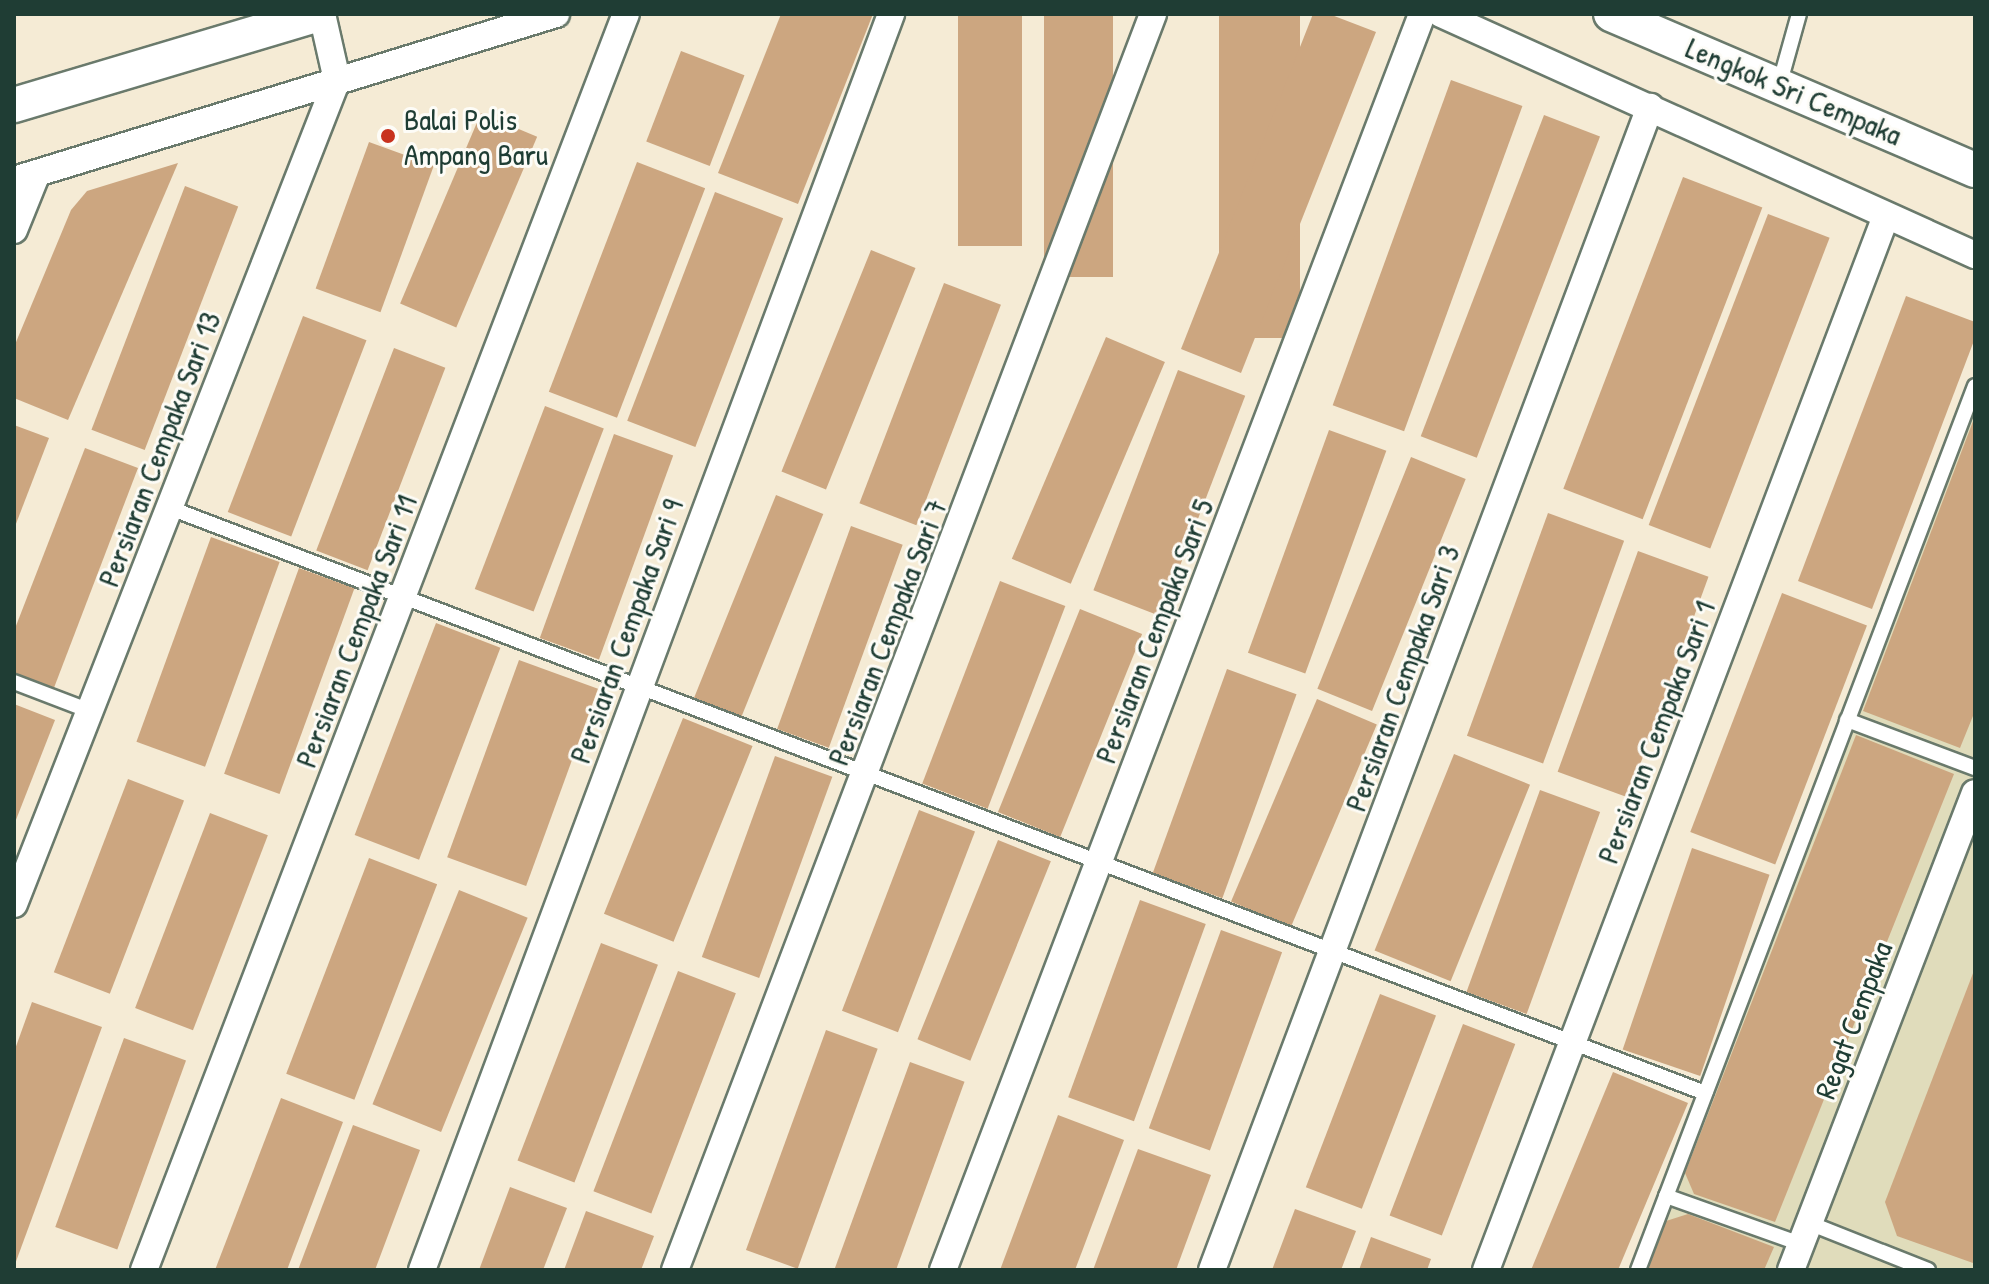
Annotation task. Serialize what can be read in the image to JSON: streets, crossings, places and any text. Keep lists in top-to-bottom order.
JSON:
{
  "streets": {
    "street": [
      "Lengkok Sri Cempaka",
      "Persiaran Cempaka Sari 13",
      "Persiaran Cempaka Sari 11",
      "Persiaran Cempaka Sari 9",
      "Persiaran Cempaka Sari 5",
      "Persiaran Cempaka Sari 7",
      "Persiaran Cempaka Sari 3",
      "Persiaran Cempaka Sari 1",
      "Regat Cempaka"
    ]
  },
  "places": ["Balai Polis Ampang Baru"]
}
